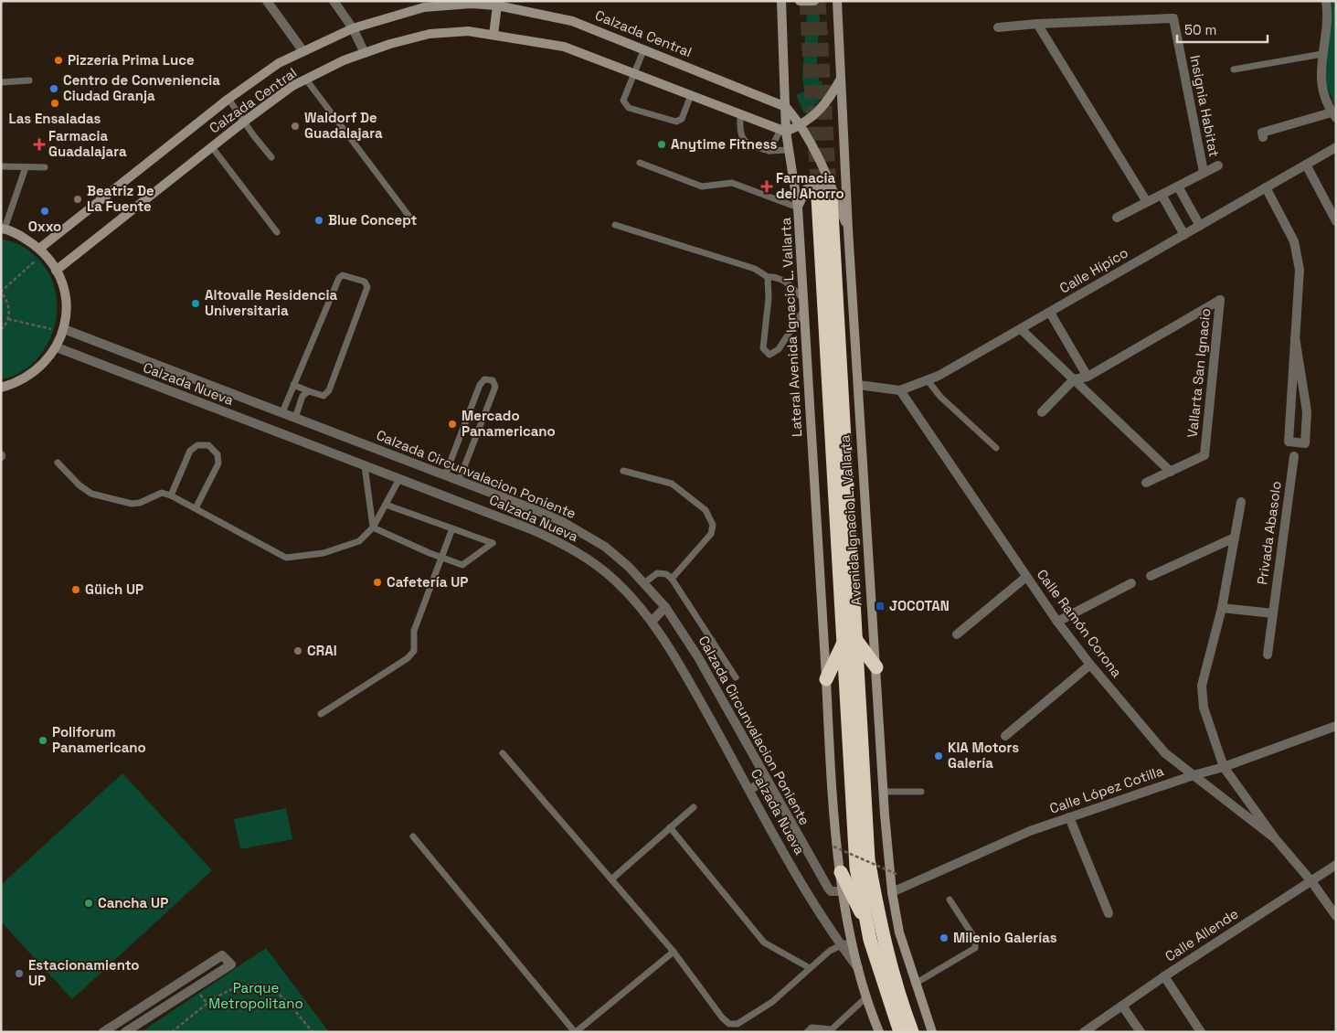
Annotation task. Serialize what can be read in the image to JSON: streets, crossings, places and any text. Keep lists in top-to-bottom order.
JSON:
{
  "streets": {
    "highway": ["Avenida Ignacio L. Vallarta"],
    "street": [
      "Calzada Central",
      "Insignia Habitat",
      "Calle Hípico",
      "Lateral Avenida Ignacio L. Vallarta",
      "Vallarta San Ignacio",
      "Calzada Nueva",
      "Calzada Circunvalacion Poniente",
      "Privada Abasolo",
      "Calle Ramón Corona",
      "Calle López Cotilla",
      "Calle Allende"
    ]
  },
  "crossings": [
    ["Calzada Central", "Lateral Avenida Ignacio L. Vallarta"],
    ["Calle Hípico", "Avenida Ignacio L. Vallarta"],
    ["Calle Hípico", "Calle Ramón Corona"],
    ["Avenida Ignacio L. Vallarta", "Calle López Cotilla"],
    ["Calle Ramón Corona", "Calle López Cotilla"]
  ],
  "parks": ["Parque Metropolitano"],
  "places": {
    "other": [
      "Pizzería Prima Luce",
      "Centro de Conveniencia Ciudad Granja",
      "Las Ensaladas",
      "Waldorf De Guadalajara",
      "Anytime Fitness",
      "Beatriz De La Fuente",
      "Oxxo",
      "Blue Concept",
      "Altovalle Residencia Universitaria",
      "Mercado Panamericano",
      "Cafetería UP",
      "Güich UP",
      "CRAI",
      "Poliforum Panamericano",
      "KIA Motors Galería",
      "Cancha UP",
      "Milenio Galerías",
      "Estacionamiento UP"
    ],
    "health": ["Farmacia Guadalajara", "Farmacia del Ahorro"],
    "transit": ["JOCOTAN"]
  },
  "scale_bar": "50 m"
}
